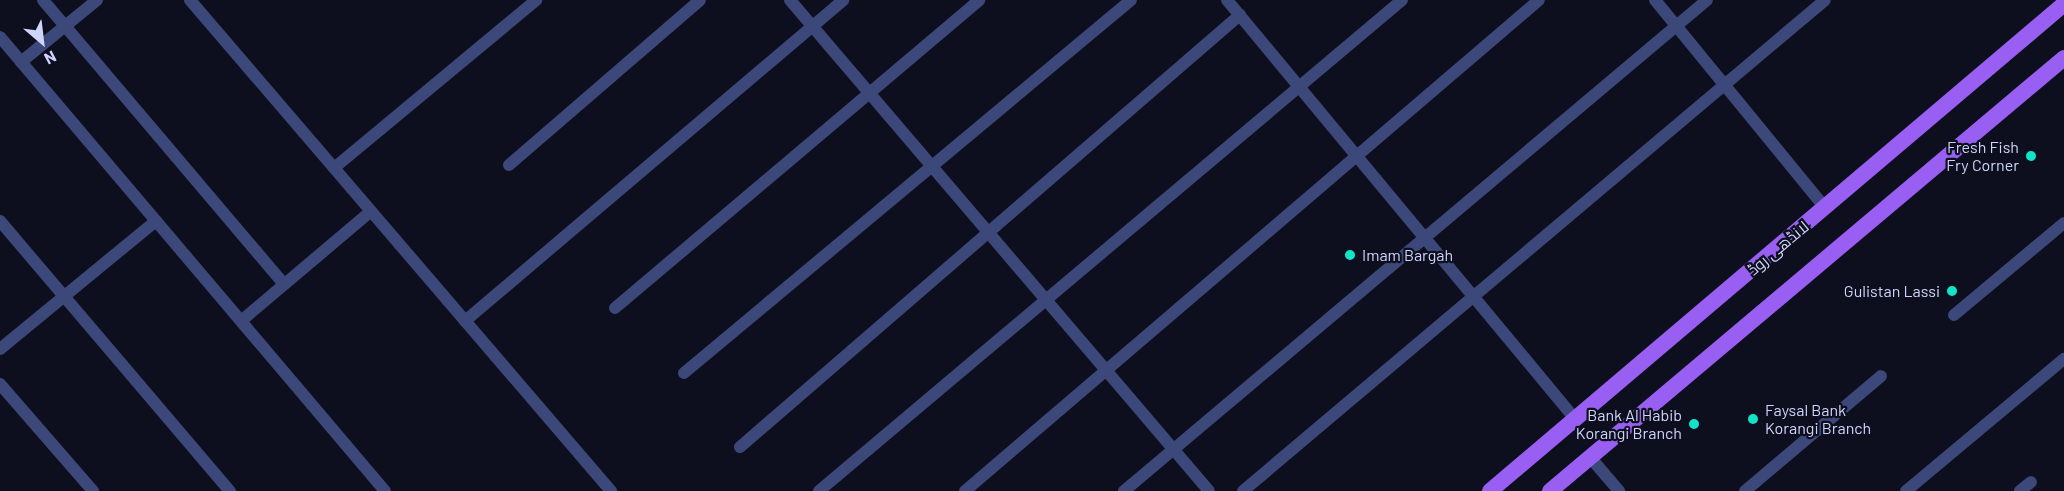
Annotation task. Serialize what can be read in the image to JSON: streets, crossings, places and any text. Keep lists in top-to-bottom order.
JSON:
{
  "streets": {
    "main road": ["لانڈھی روڈ"]
  },
  "places": [
    "Fresh Fish Fry Corner",
    "Imam Bargah",
    "Gulistan Lassi",
    "Faysal Bank Korangi Branch",
    "Bank Al Habib Korangi Branch"
  ],
  "north": "bottom right"
}
